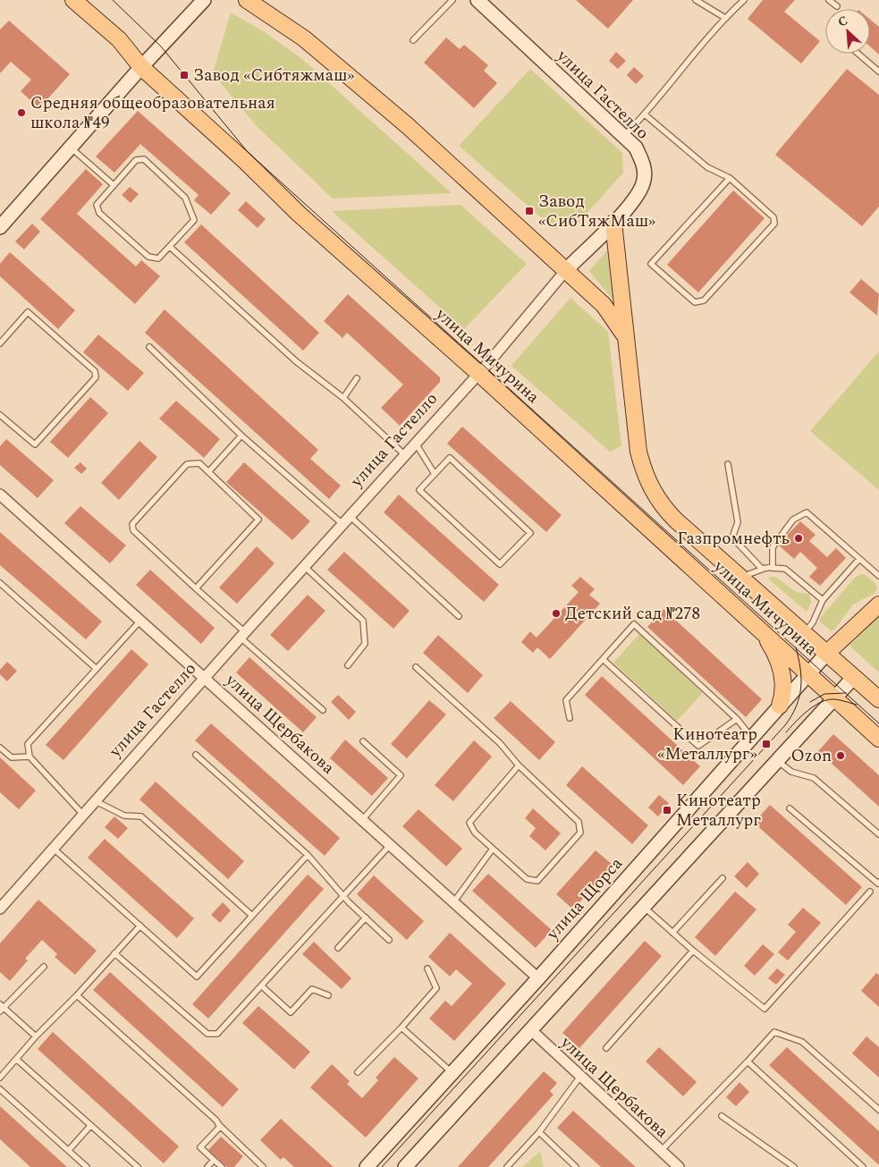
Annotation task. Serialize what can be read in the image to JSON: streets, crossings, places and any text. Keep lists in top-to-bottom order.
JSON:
{
  "streets": {
    "main road": ["улица Гастелло", "улица Мичурина", "улица Щорса"],
    "street": ["улица Щербакова"]
  },
  "crossings": [
    ["улица Гастелло", "улица Мичурина"],
    ["улица Гастелло", "улица Щербакова"],
    ["улица Мичурина", "улица Щорса"],
    ["улица Щербакова", "улица Щорса"]
  ],
  "places": {
    "transit": [
      "Завод «Сибтяжмаш»",
      "Завод «СибТяжМаш»",
      "Кинотеатр «Металлург»",
      "Кинотеатр Металлург"
    ],
    "other": [
      "Средняя общеобразовательная школа №49",
      "Газпромнефть",
      "Детский сад №278",
      "Ozon"
    ]
  },
  "north": "top left"
}
